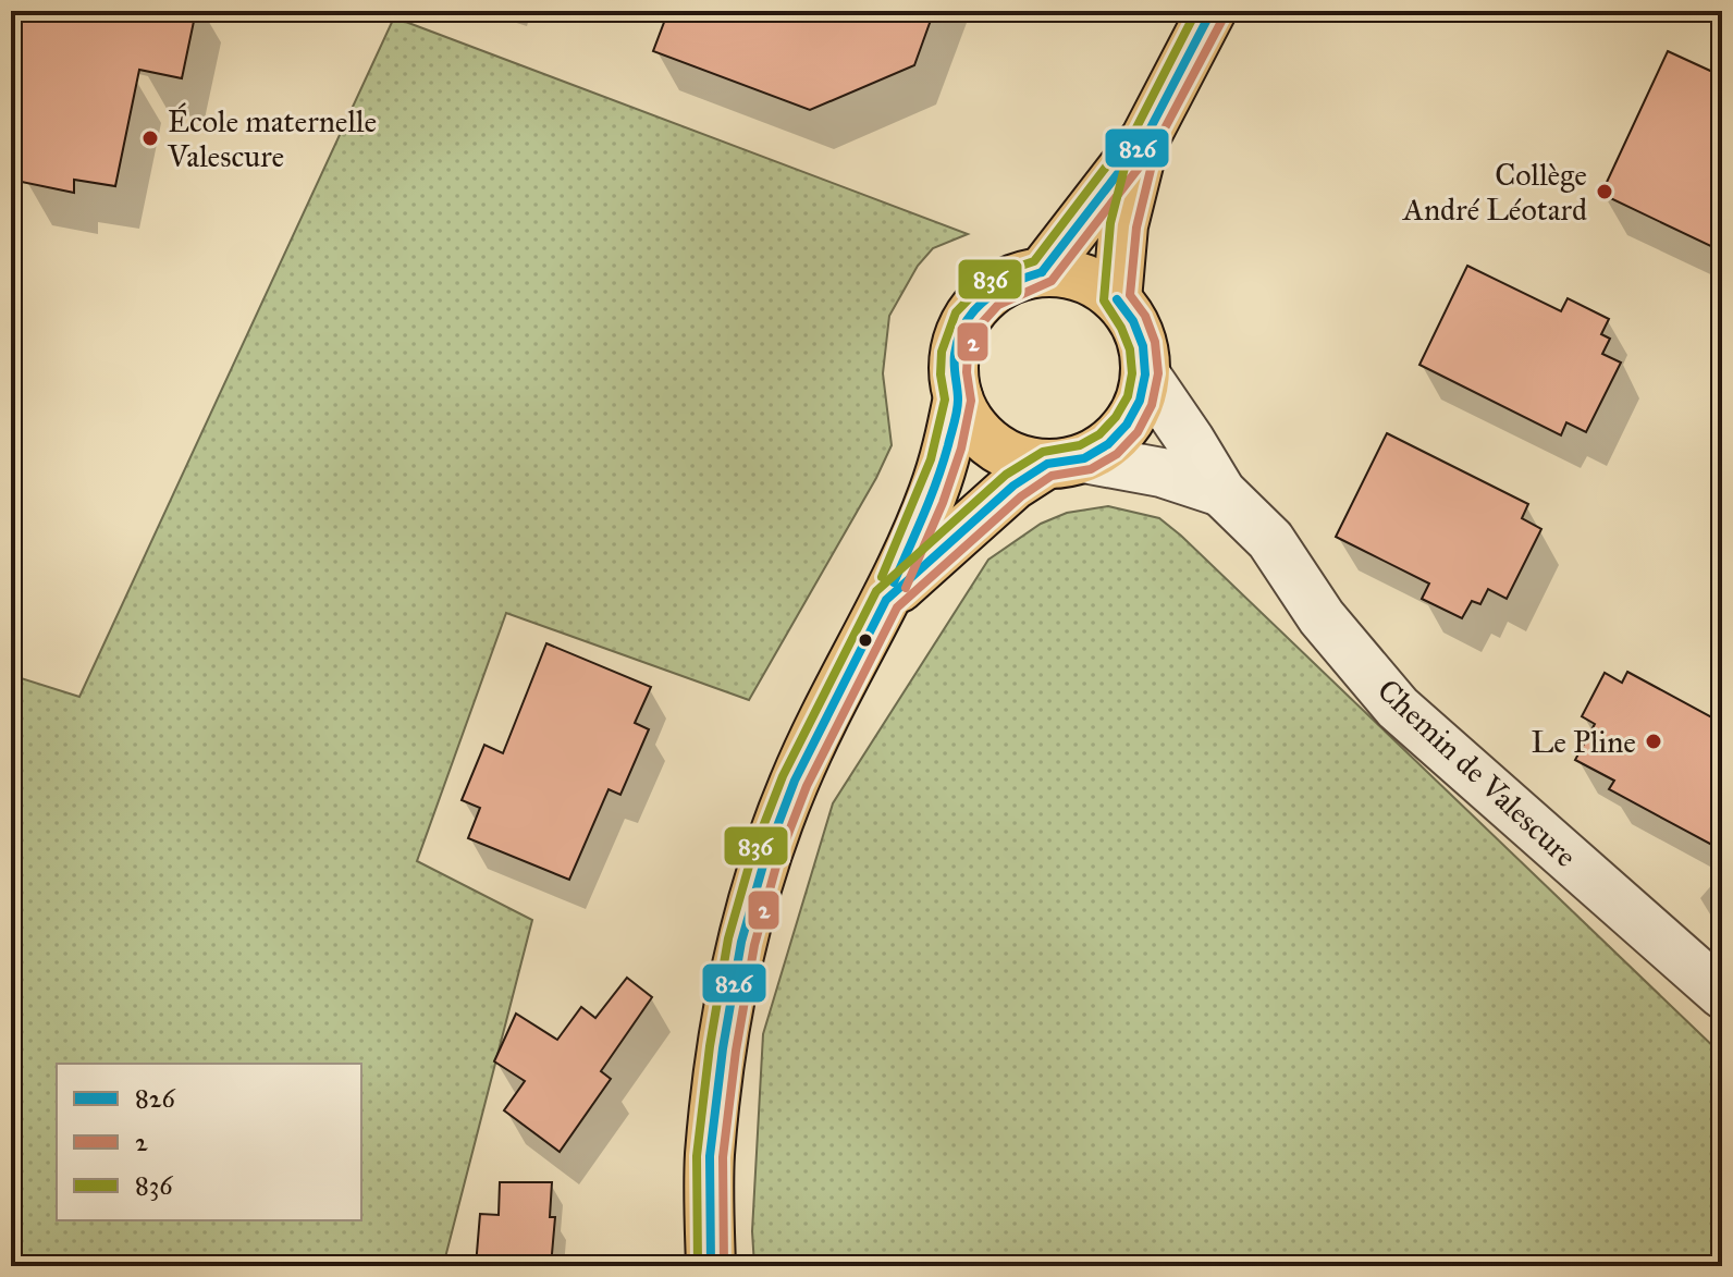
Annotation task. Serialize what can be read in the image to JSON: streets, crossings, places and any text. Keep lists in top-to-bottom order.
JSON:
{
  "streets": {
    "street": ["Chemin de Valescure"]
  },
  "places": ["École maternelle Valescure", "Collège André Léotard", "Le Pline"],
  "lines": ["transit line 826", "transit line 836", "transit line 2"],
  "legend": ["826", "2", "836"]
}
